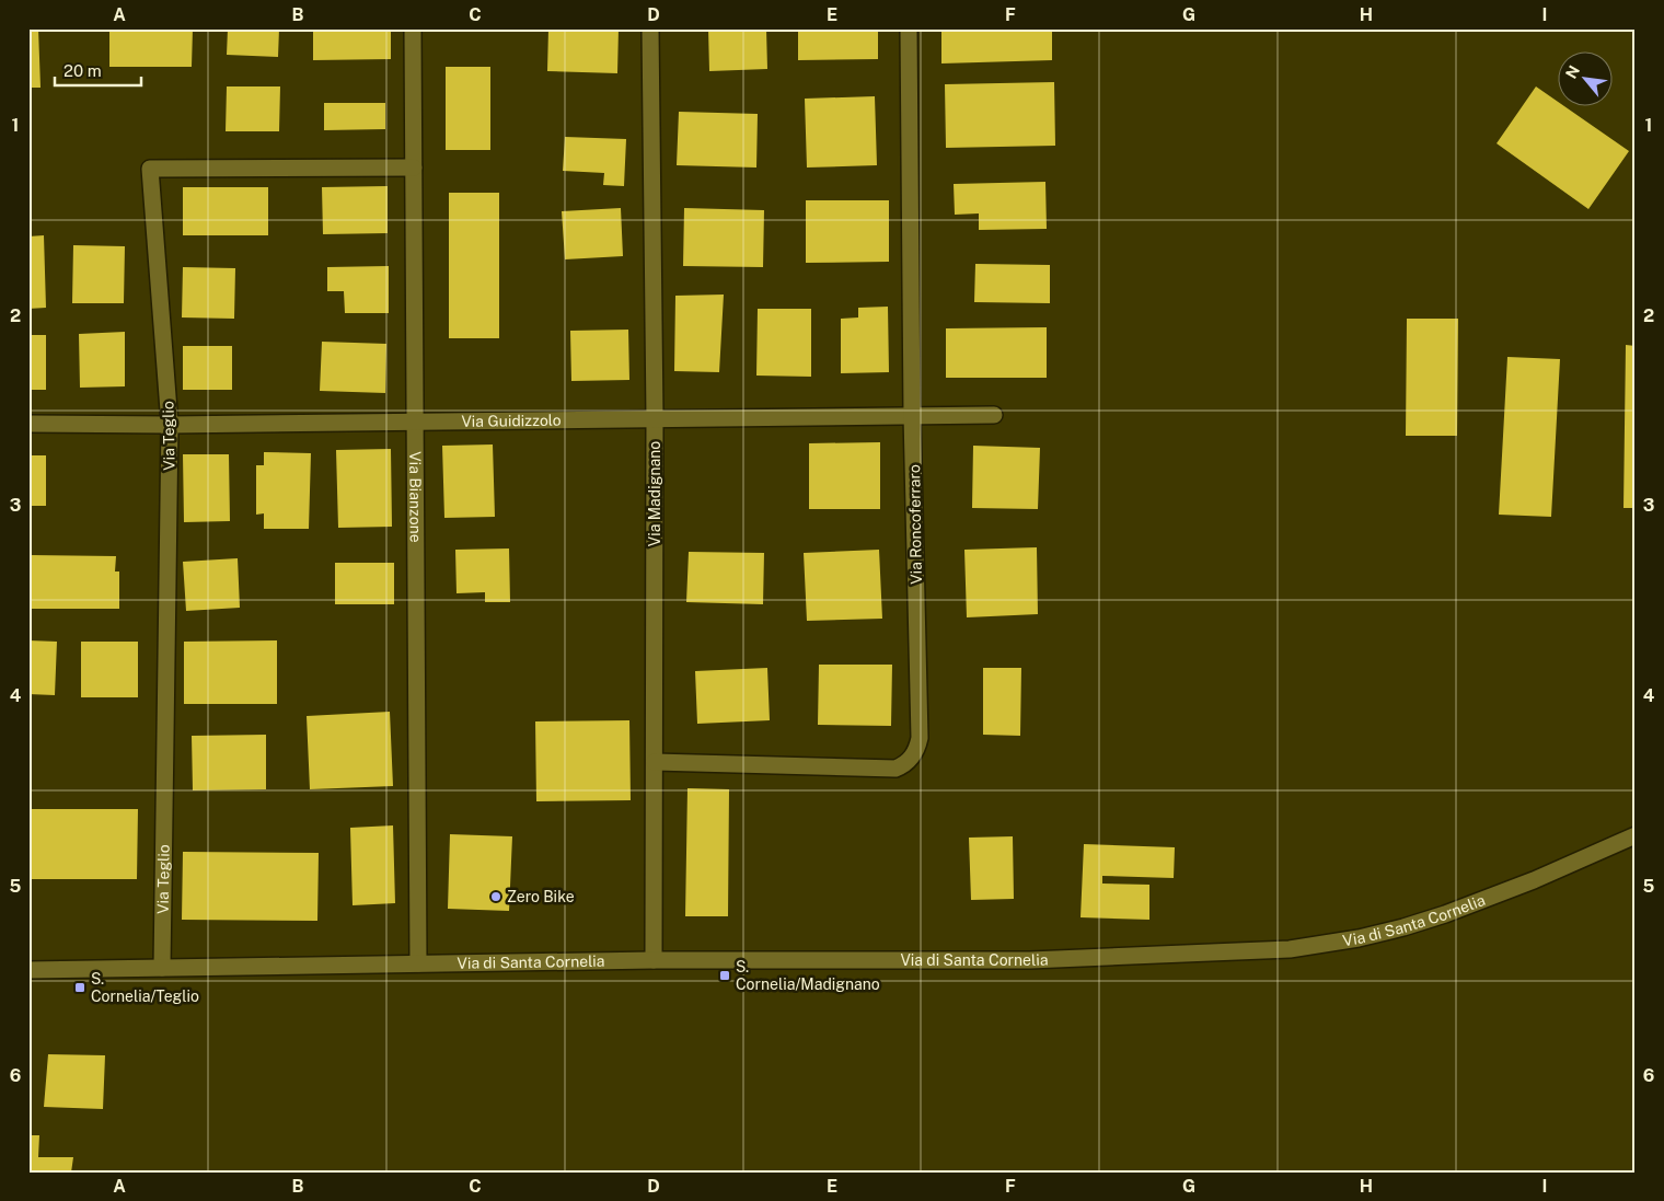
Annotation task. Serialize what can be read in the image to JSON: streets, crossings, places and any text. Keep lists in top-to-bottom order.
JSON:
{
  "streets": {
    "street": [
      "Via Guidizzolo",
      "Via Teglio",
      "Via Madignano",
      "Via Bianzone",
      "Via Roncoferraro",
      "Via di Santa Cornelia"
    ]
  },
  "crossings": [
    ["Via Guidizzolo", "Via Teglio"],
    ["Via Guidizzolo", "Via Madignano"],
    ["Via Guidizzolo", "Via Bianzone"],
    ["Via Guidizzolo", "Via Roncoferraro"],
    ["Via Teglio", "Via Bianzone"],
    ["Via Teglio", "Via di Santa Cornelia"],
    ["Via Madignano", "Via Roncoferraro"],
    ["Via Madignano", "Via di Santa Cornelia"],
    ["Via Bianzone", "Via di Santa Cornelia"]
  ],
  "places": {
    "other": ["Zero Bike"],
    "transit": ["S. Cornelia/Madignano", "S. Cornelia/Teglio"]
  },
  "scale_bar": "20 m",
  "north": "top left",
  "grid": {
    "columns": [
      "A",
      "B",
      "C",
      "D",
      "E",
      "F",
      "G",
      "H",
      "I"
    ],
    "rows": [
      "1",
      "2",
      "3",
      "4",
      "5",
      "6"
    ]
  }
}
